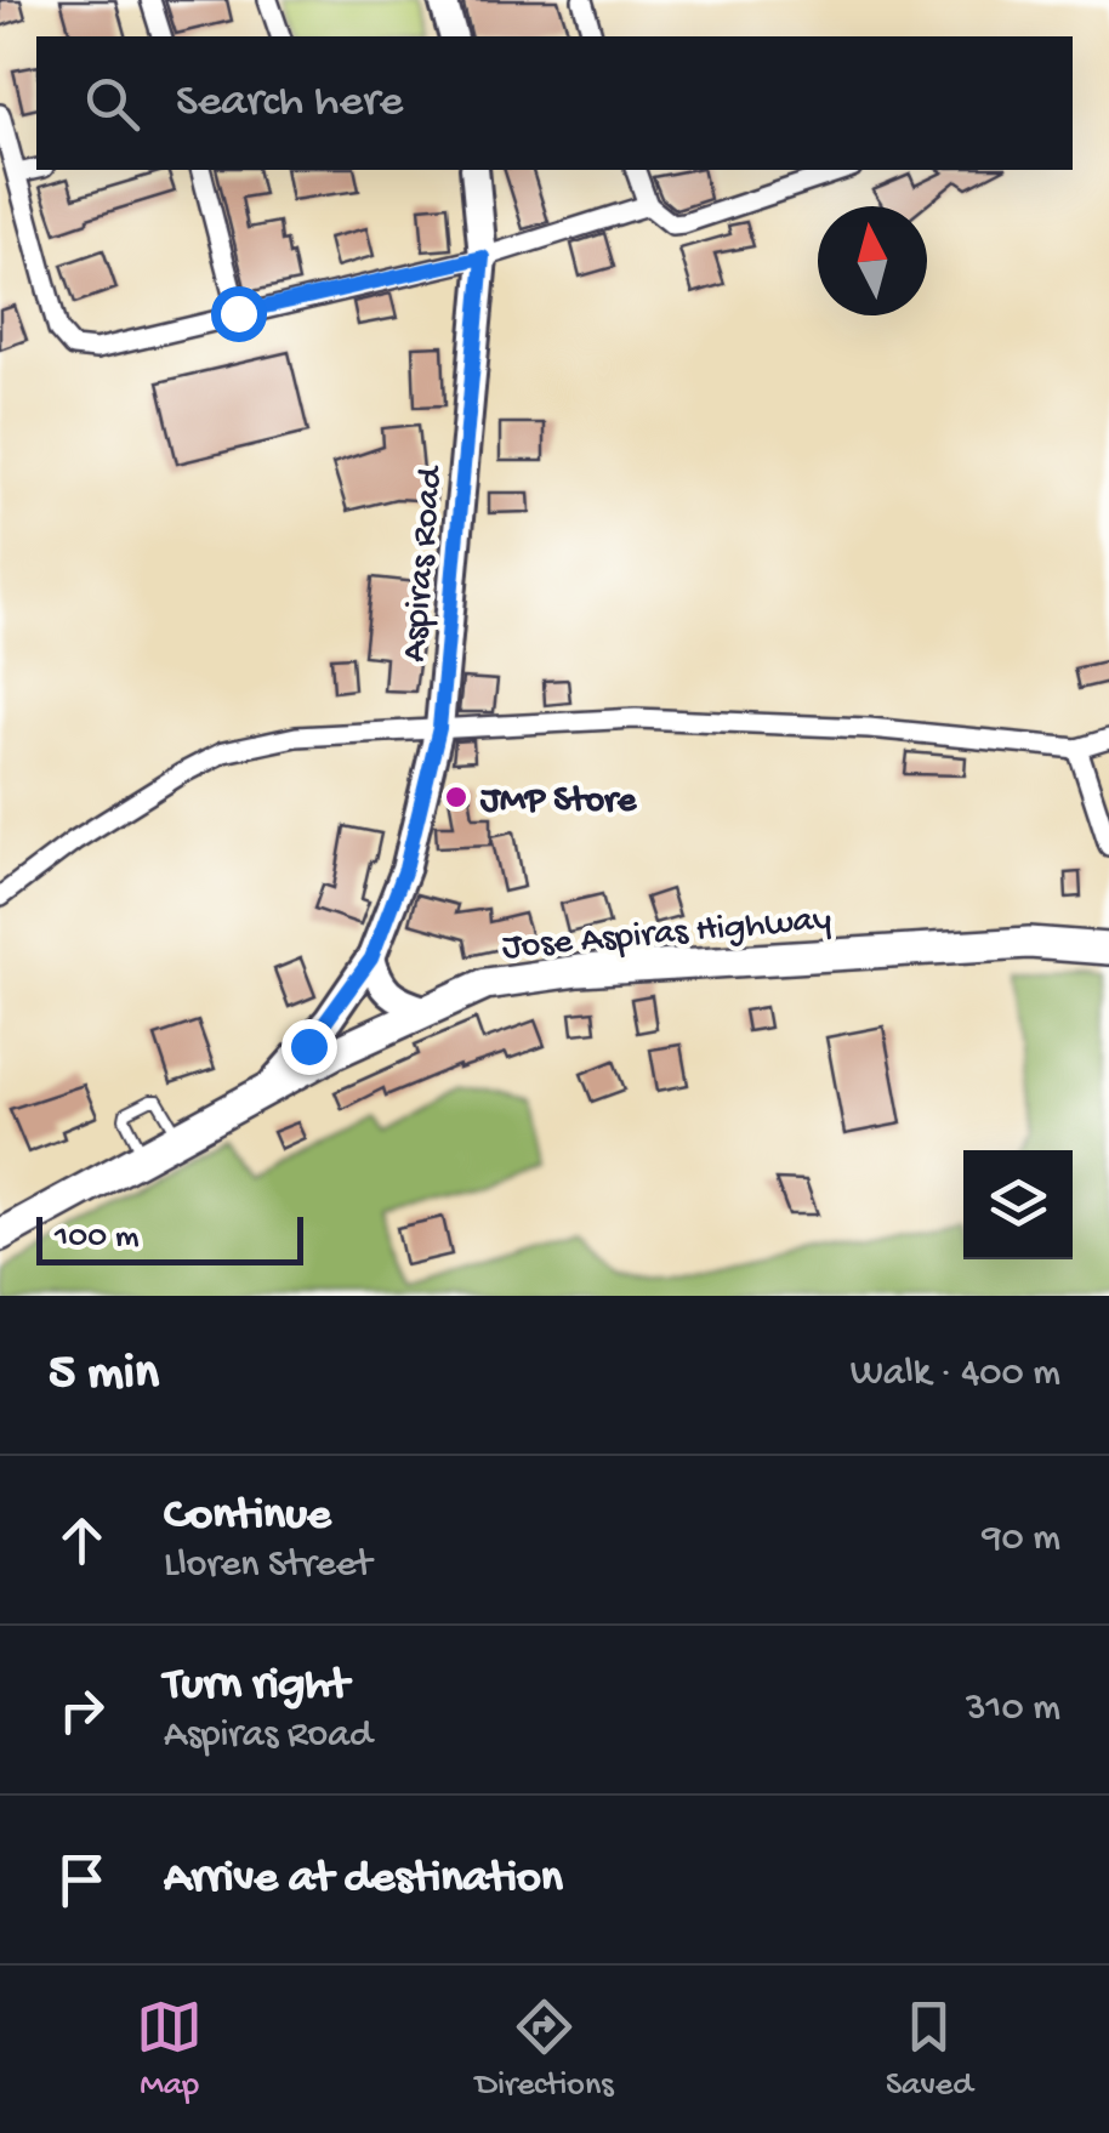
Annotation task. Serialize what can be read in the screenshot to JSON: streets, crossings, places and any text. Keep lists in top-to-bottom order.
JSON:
{
  "streets": {
    "main road": ["Aspiras Road", "Jose Aspiras Highway"]
  },
  "crossings": [
    ["Aspiras Road", "Jose Aspiras Highway"]
  ],
  "places": ["JMP Store"],
  "scale_bar": "100 m",
  "north": "top",
  "page": {
    "search": "Search here",
    "scale": "100 m",
    "heading": ["5 min", "Walk · 400 m"],
    "list": [
      ["Continue", "Lloren Street", "90 m"],
      ["Turn right", "Aspiras Road", "310 m"],
      "Arrive at destination"
    ],
    "nav": ["Map", "Directions", "Saved"]
  }
}
